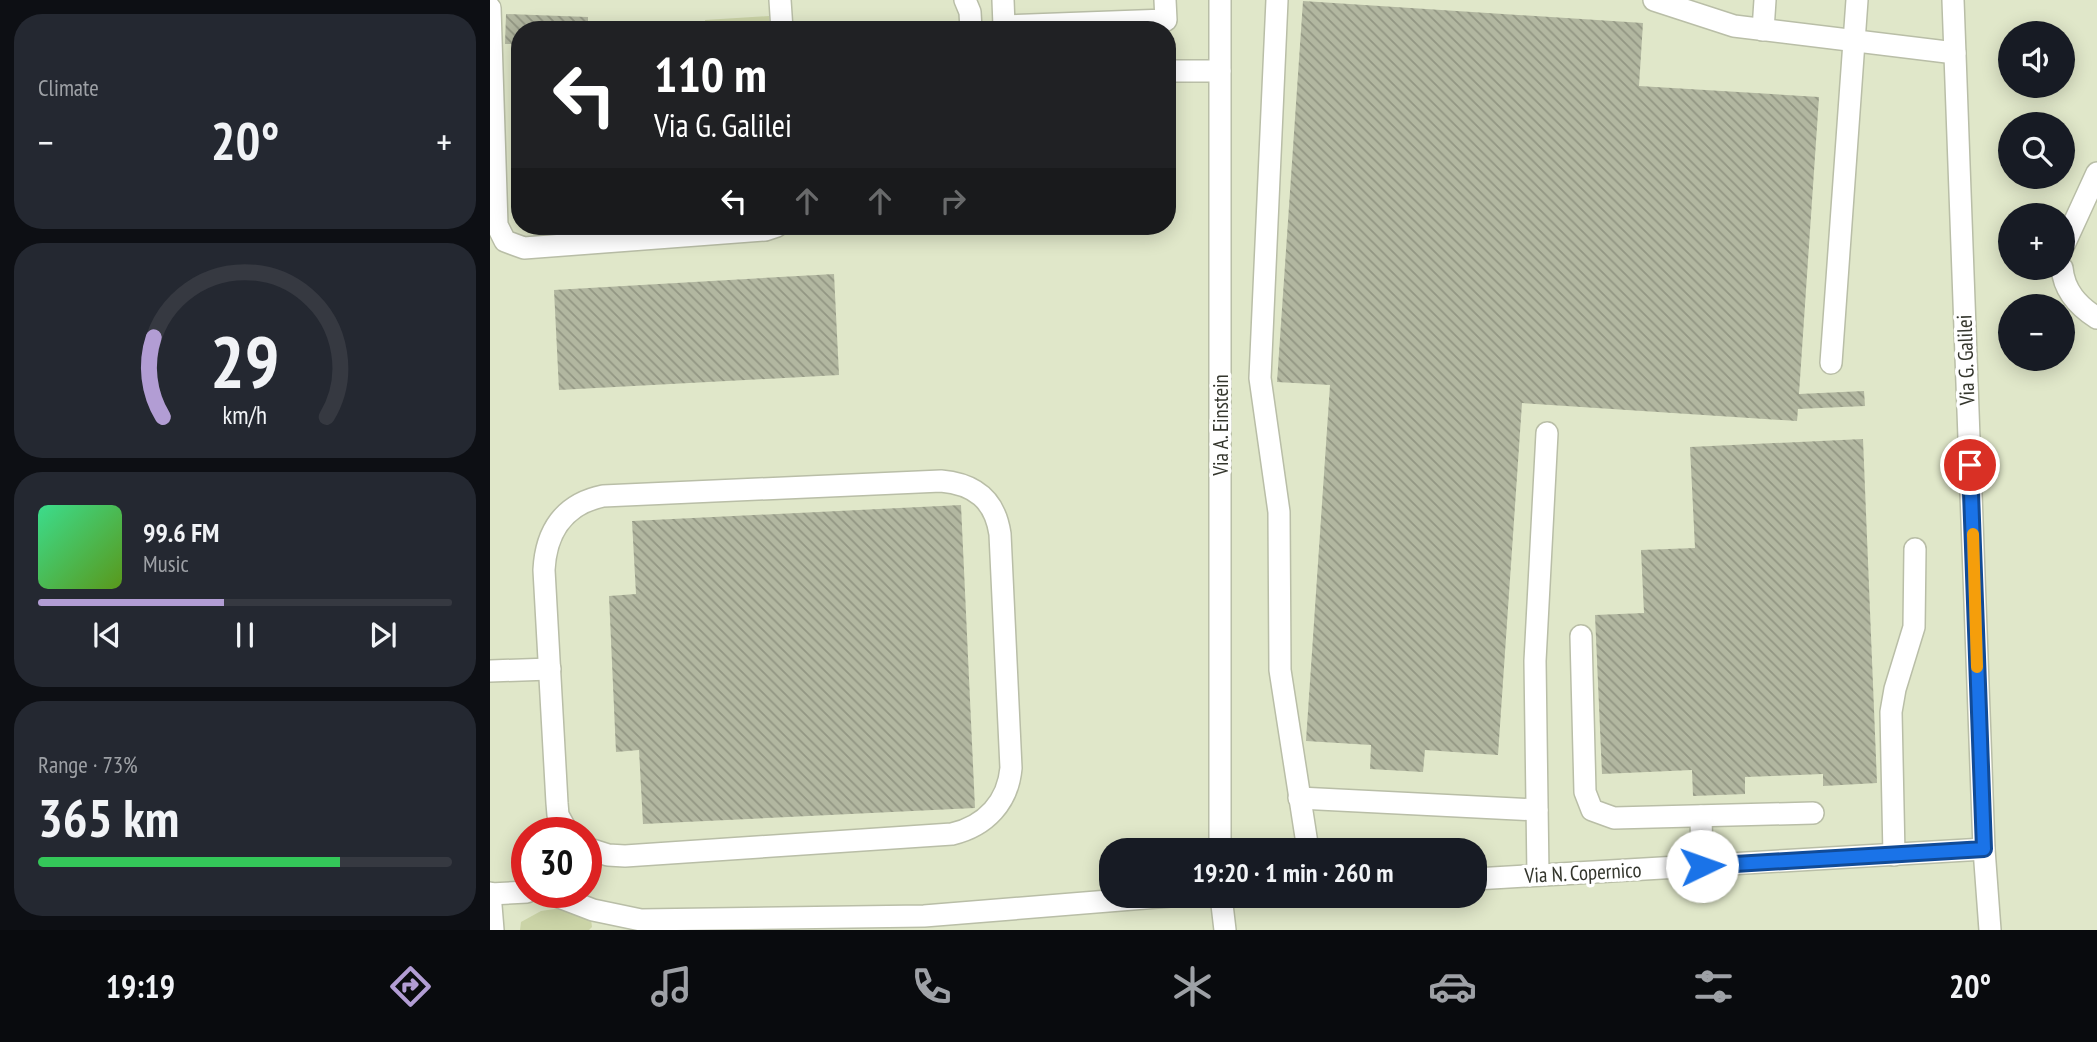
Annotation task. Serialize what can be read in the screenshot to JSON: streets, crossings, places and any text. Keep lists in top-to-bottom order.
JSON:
{
  "streets": {
    "street": ["Via G. Galilei", "Via A. Einstein", "Via N. Copernico"]
  },
  "crossings": [
    ["Via G. Galilei", "Via N. Copernico"]
  ],
  "page": {
    "tile": [
      "Climate",
      ["Range · 73%", "365 km"]
    ],
    "map_buttons": ["+", "−"],
    "turn": ["110 m", "Via G. Galilei"],
    "heat": ["−", "20°", "+"],
    "song": ["99.6 FM", "Music"],
    "limit": "30",
    "trip": "19:20 · 1 min · 260 m",
    "tabs": ["19:19", "20°"],
    "gauge": ["29", "km/h"]
  }
}
